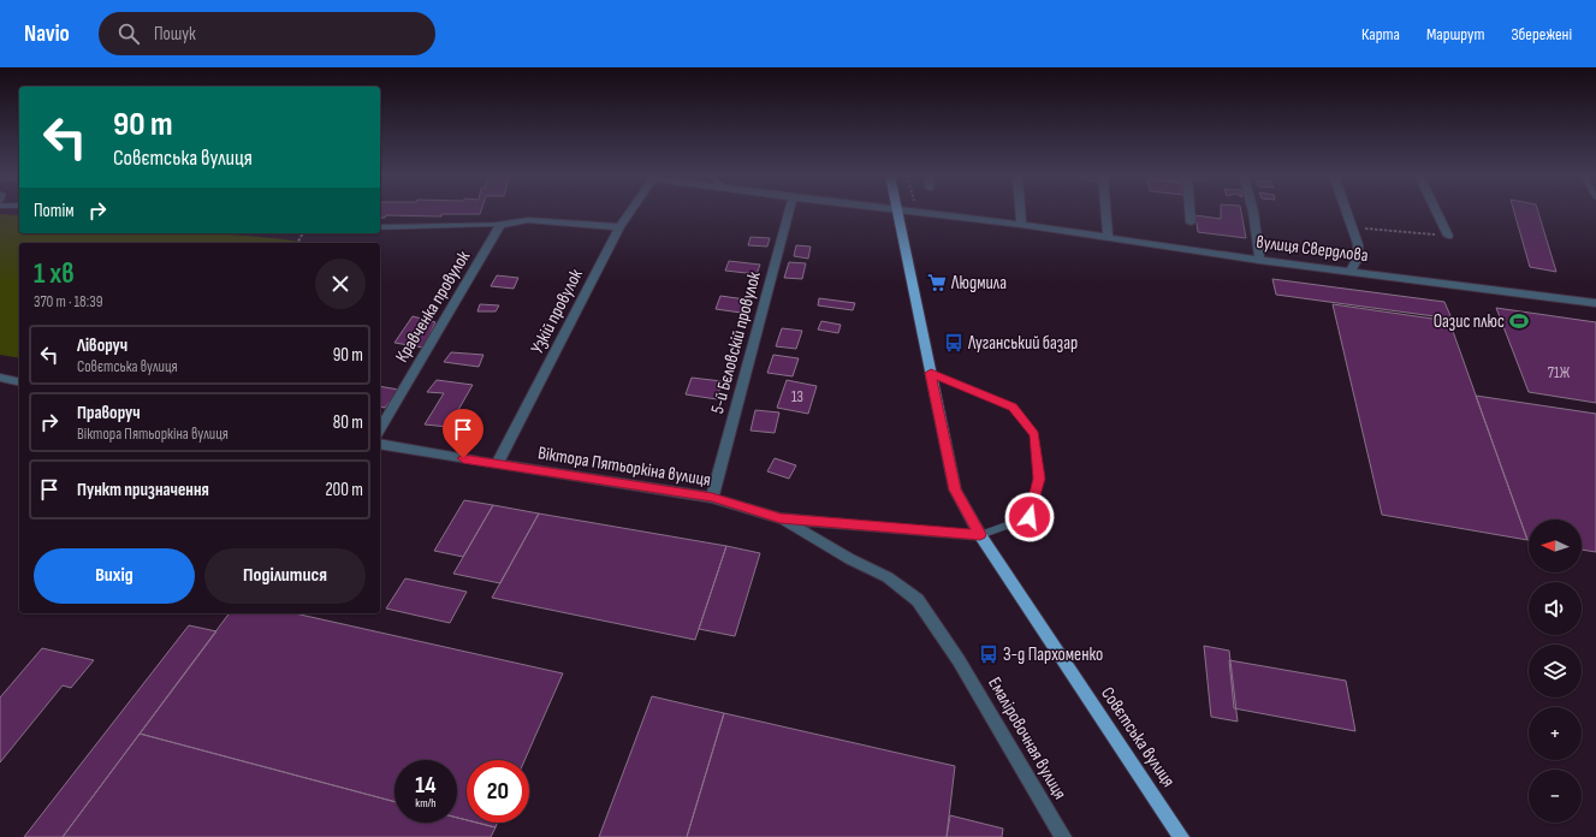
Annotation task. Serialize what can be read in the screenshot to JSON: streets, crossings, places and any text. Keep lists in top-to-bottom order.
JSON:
{
  "streets": {
    "main road": ["Совєтська вулиця"],
    "street": [
      "вулиця Свердлова",
      "Кравченка провулок",
      "Узкій провулок",
      "5-й Бєловскій провулок",
      "Віктора Пятьоркіна вулиця",
      "Емаліровочная вулиця"
    ]
  },
  "crossings": [
    ["Узкій провулок", "Віктора Пятьоркіна вулиця"],
    ["5-й Бєловскій провулок", "Віктора Пятьоркіна вулиця"],
    ["Віктора Пятьоркіна вулиця", "Совєтська вулиця"],
    ["Віктора Пятьоркіна вулиця", "Емаліровочная вулиця"]
  ],
  "places": {
    "supermarket": ["Людмила"],
    "sports": ["Оазис плюс"],
    "bus stop": ["Луганський базар", "З-д Пархоменко"]
  },
  "house_numbers": ["71Ж", "13"],
  "north": "left",
  "page": {
    "header": "Navio",
    "search": "Пошук",
    "nav": ["Карта", "Маршрут", "Збережені"],
    "turn": ["90 m", "Совєтська вулиця"],
    "then": "Потім",
    "heading": ["1 хв", "370 m · 18:39"],
    "list": [
      {
        "name": "Ліворуч",
        "note": "Совєтська вулиця",
        "value": "90 m"
      },
      {
        "name": "Праворуч",
        "note": "Віктора Пятьоркіна вулиця",
        "value": "80 m"
      },
      {
        "name": "Пункт призначення",
        "value": "200 m"
      }
    ],
    "map_buttons": ["+", "−"],
    "buttons": ["Вихід", "Поділитися"],
    "speed": "14 km/h",
    "limit": "20"
  }
}
